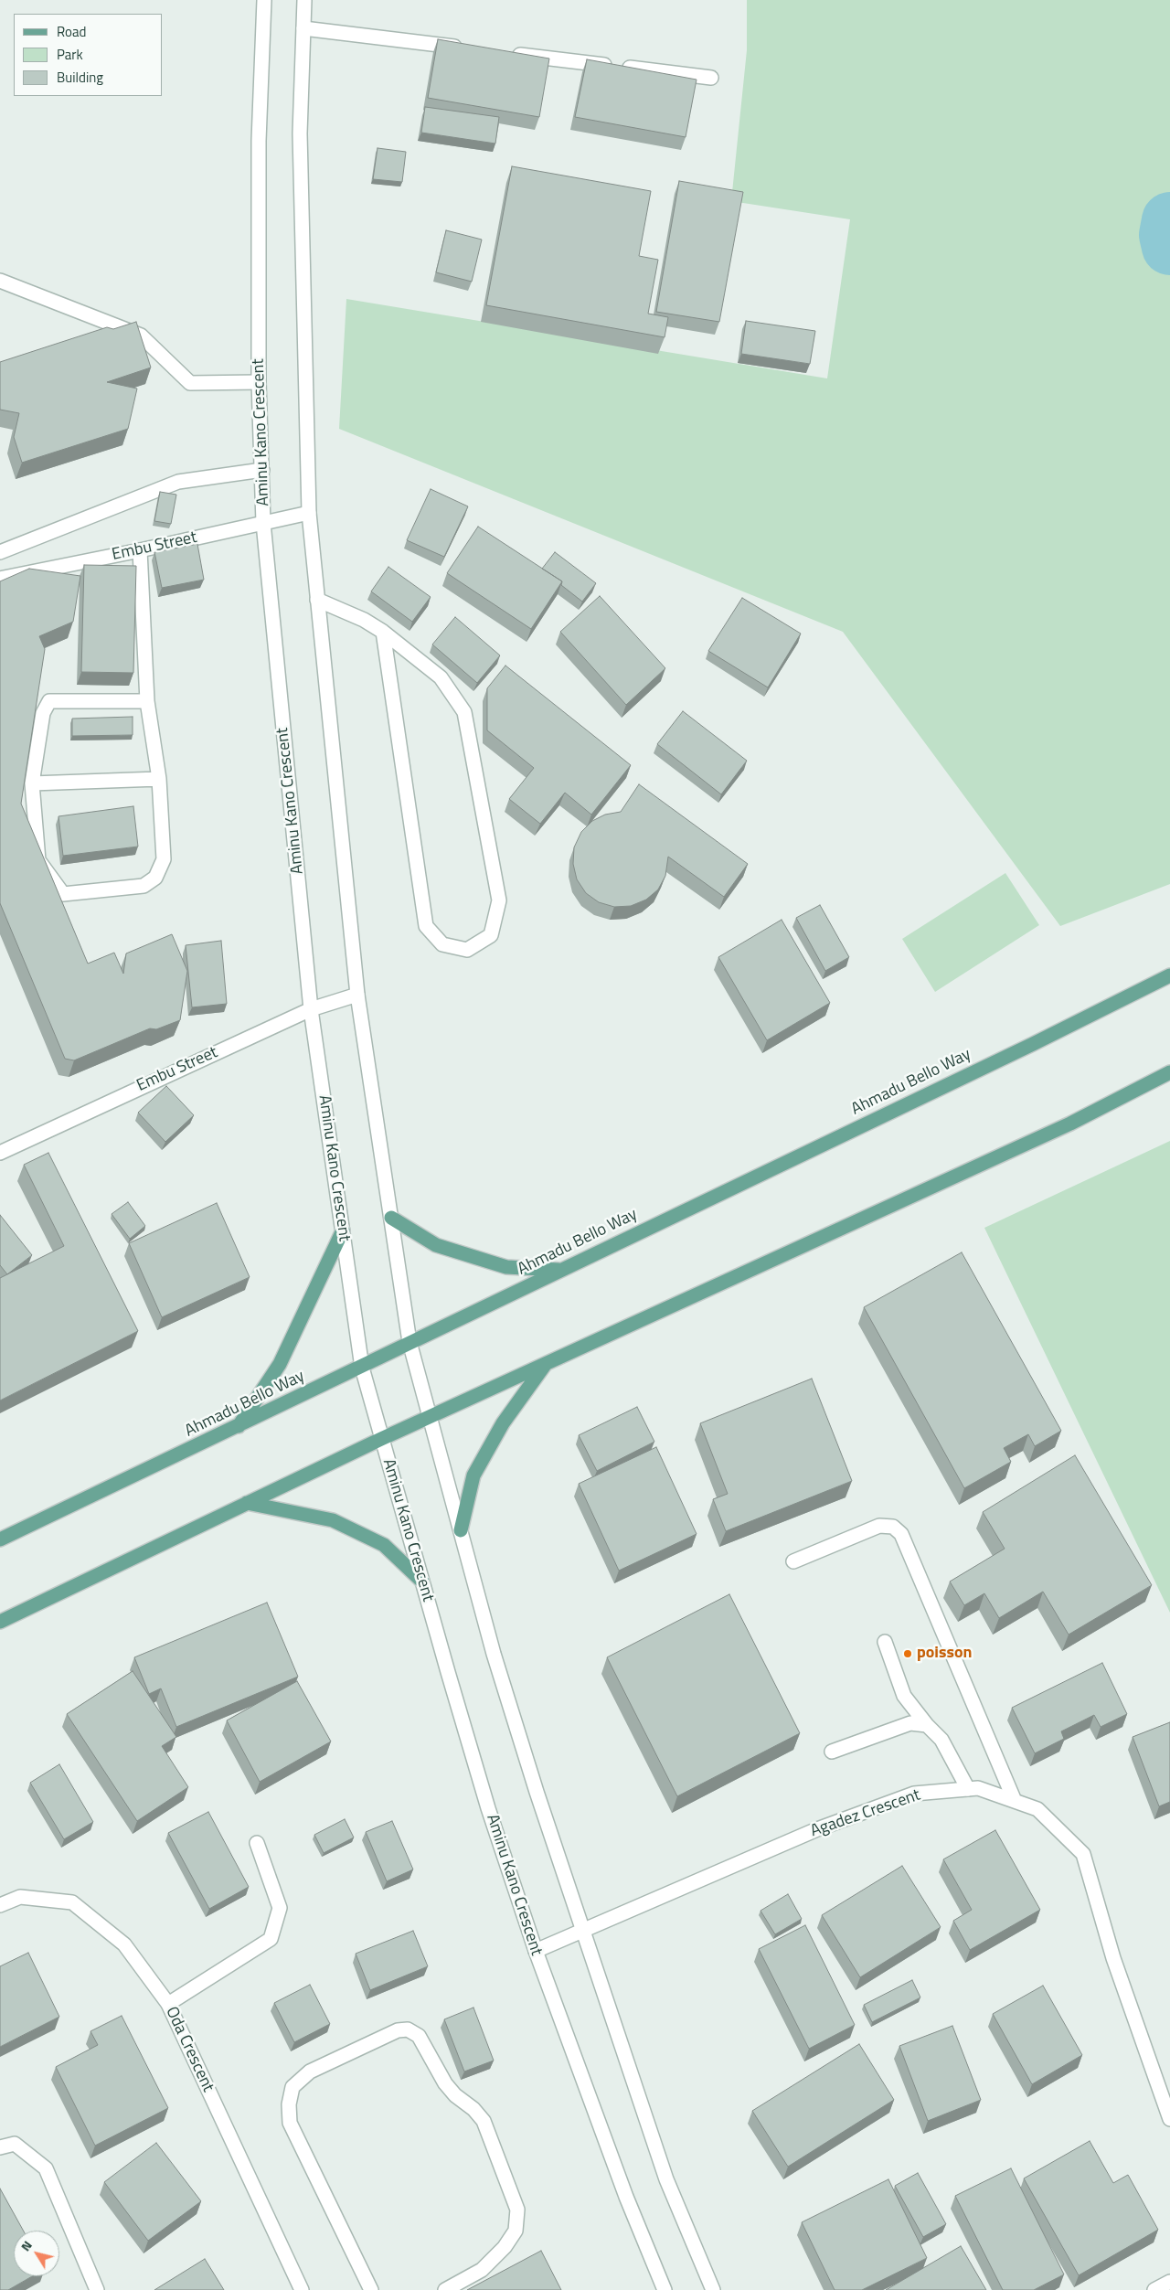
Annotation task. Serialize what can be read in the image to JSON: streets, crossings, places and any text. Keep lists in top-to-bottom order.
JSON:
{
  "streets": {
    "main road": ["Ahmadu Bello Way"],
    "street": [
      "Aminu Kano Crescent",
      "Embu Street",
      "Agadez Crescent",
      "Oda Crescent"
    ]
  },
  "crossings": [
    ["Aminu Kano Crescent", "Embu Street"],
    ["Aminu Kano Crescent", "Ahmadu Bello Way"],
    ["Aminu Kano Crescent", "Agadez Crescent"]
  ],
  "places": ["poisson"],
  "legend": ["Road", "Park", "Building"],
  "north": "top left"
}
